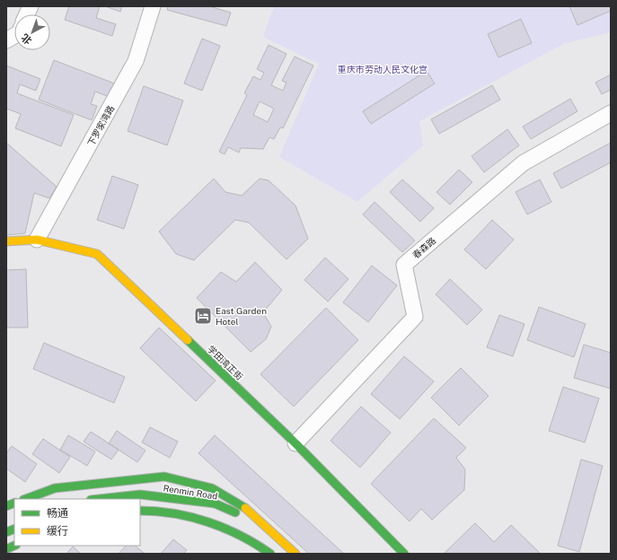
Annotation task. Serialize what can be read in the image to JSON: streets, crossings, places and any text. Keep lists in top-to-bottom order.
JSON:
{
  "streets": {
    "street": [
      "下罗家湾路",
      "春森路",
      "学田湾正街",
      "Renmin Road"
    ]
  },
  "crossings": [
    ["下罗家湾路", "学田湾正街"],
    ["春森路", "学田湾正街"]
  ],
  "parks": ["重庆市劳动人民文化宫"],
  "places": {
    "hotel": ["East Garden Hotel"]
  },
  "legend": ["畅通", "缓行"],
  "north": "bottom left"
}
